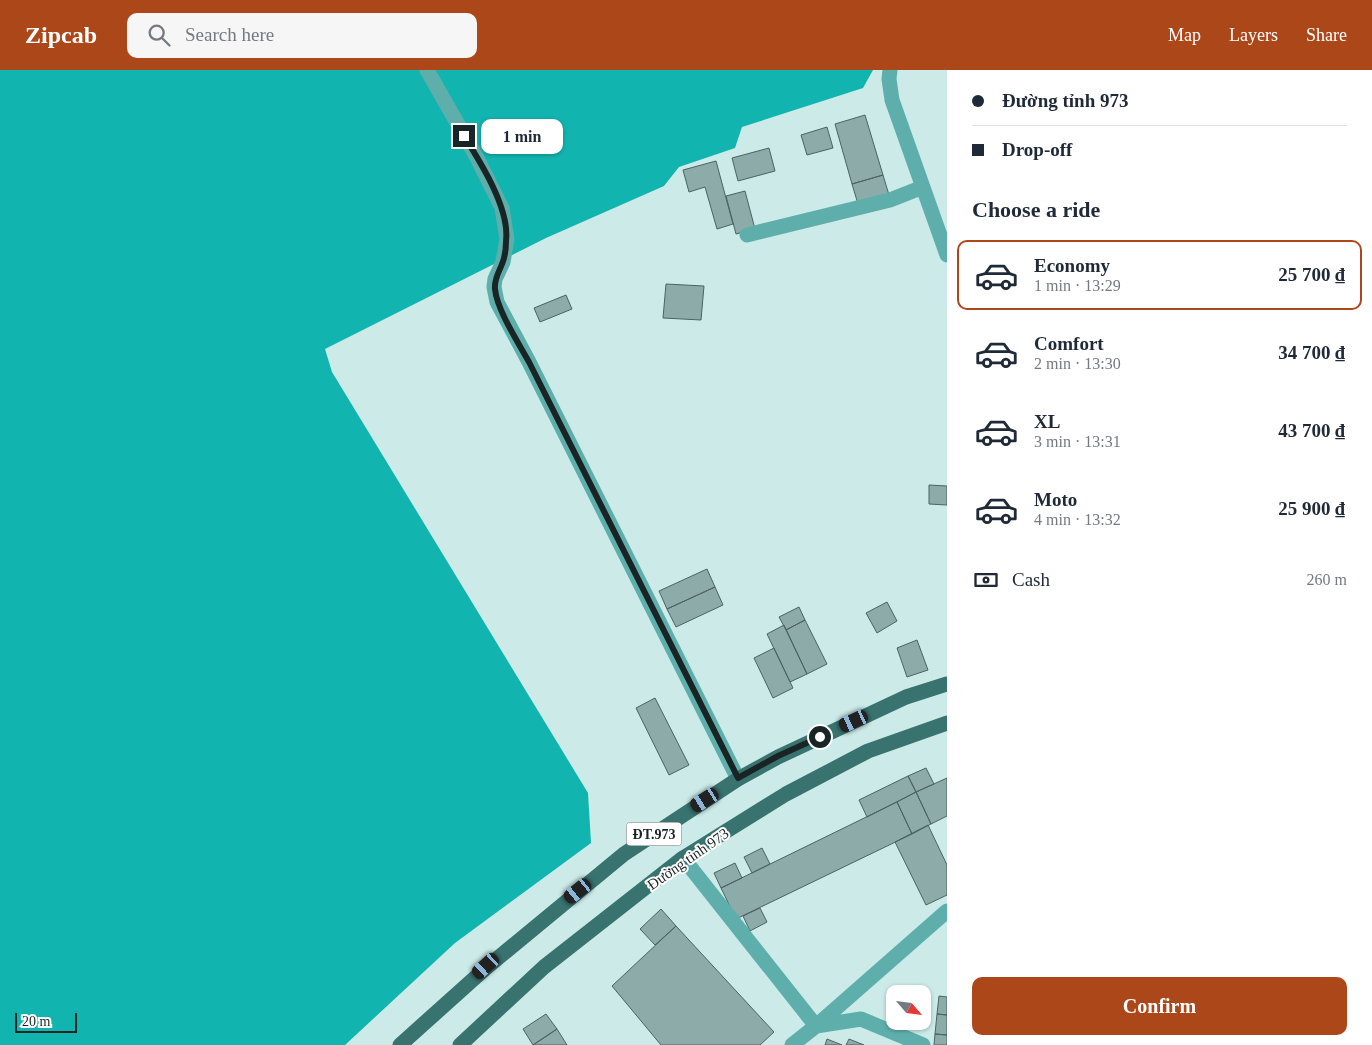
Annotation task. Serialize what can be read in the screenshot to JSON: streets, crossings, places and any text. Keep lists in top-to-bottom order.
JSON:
{
  "streets": {
    "main road": ["ĐT.973", "Đường tỉnh 973"]
  },
  "scale_bar": "20 m",
  "north": "bottom right",
  "page": {
    "header": "Zipcab",
    "search": "Search here",
    "nav": ["Map", "Layers", "Share"],
    "banner": ["Đường tỉnh 973", "Drop-off"],
    "bubble": "1 min",
    "heading": "Choose a ride",
    "list": [
      {
        "name": "Economy",
        "note": "1 min · 13:29",
        "value": "25 700 ₫"
      },
      {
        "name": "Comfort",
        "note": "2 min · 13:30",
        "value": "34 700 ₫"
      },
      {
        "name": "XL",
        "note": "3 min · 13:31",
        "value": "43 700 ₫"
      },
      {
        "name": "Moto",
        "note": "4 min · 13:32",
        "value": "25 900 ₫"
      }
    ],
    "pay": ["Cash", "260 m"],
    "buttons": "Confirm",
    "scale": "20 m"
  }
}
